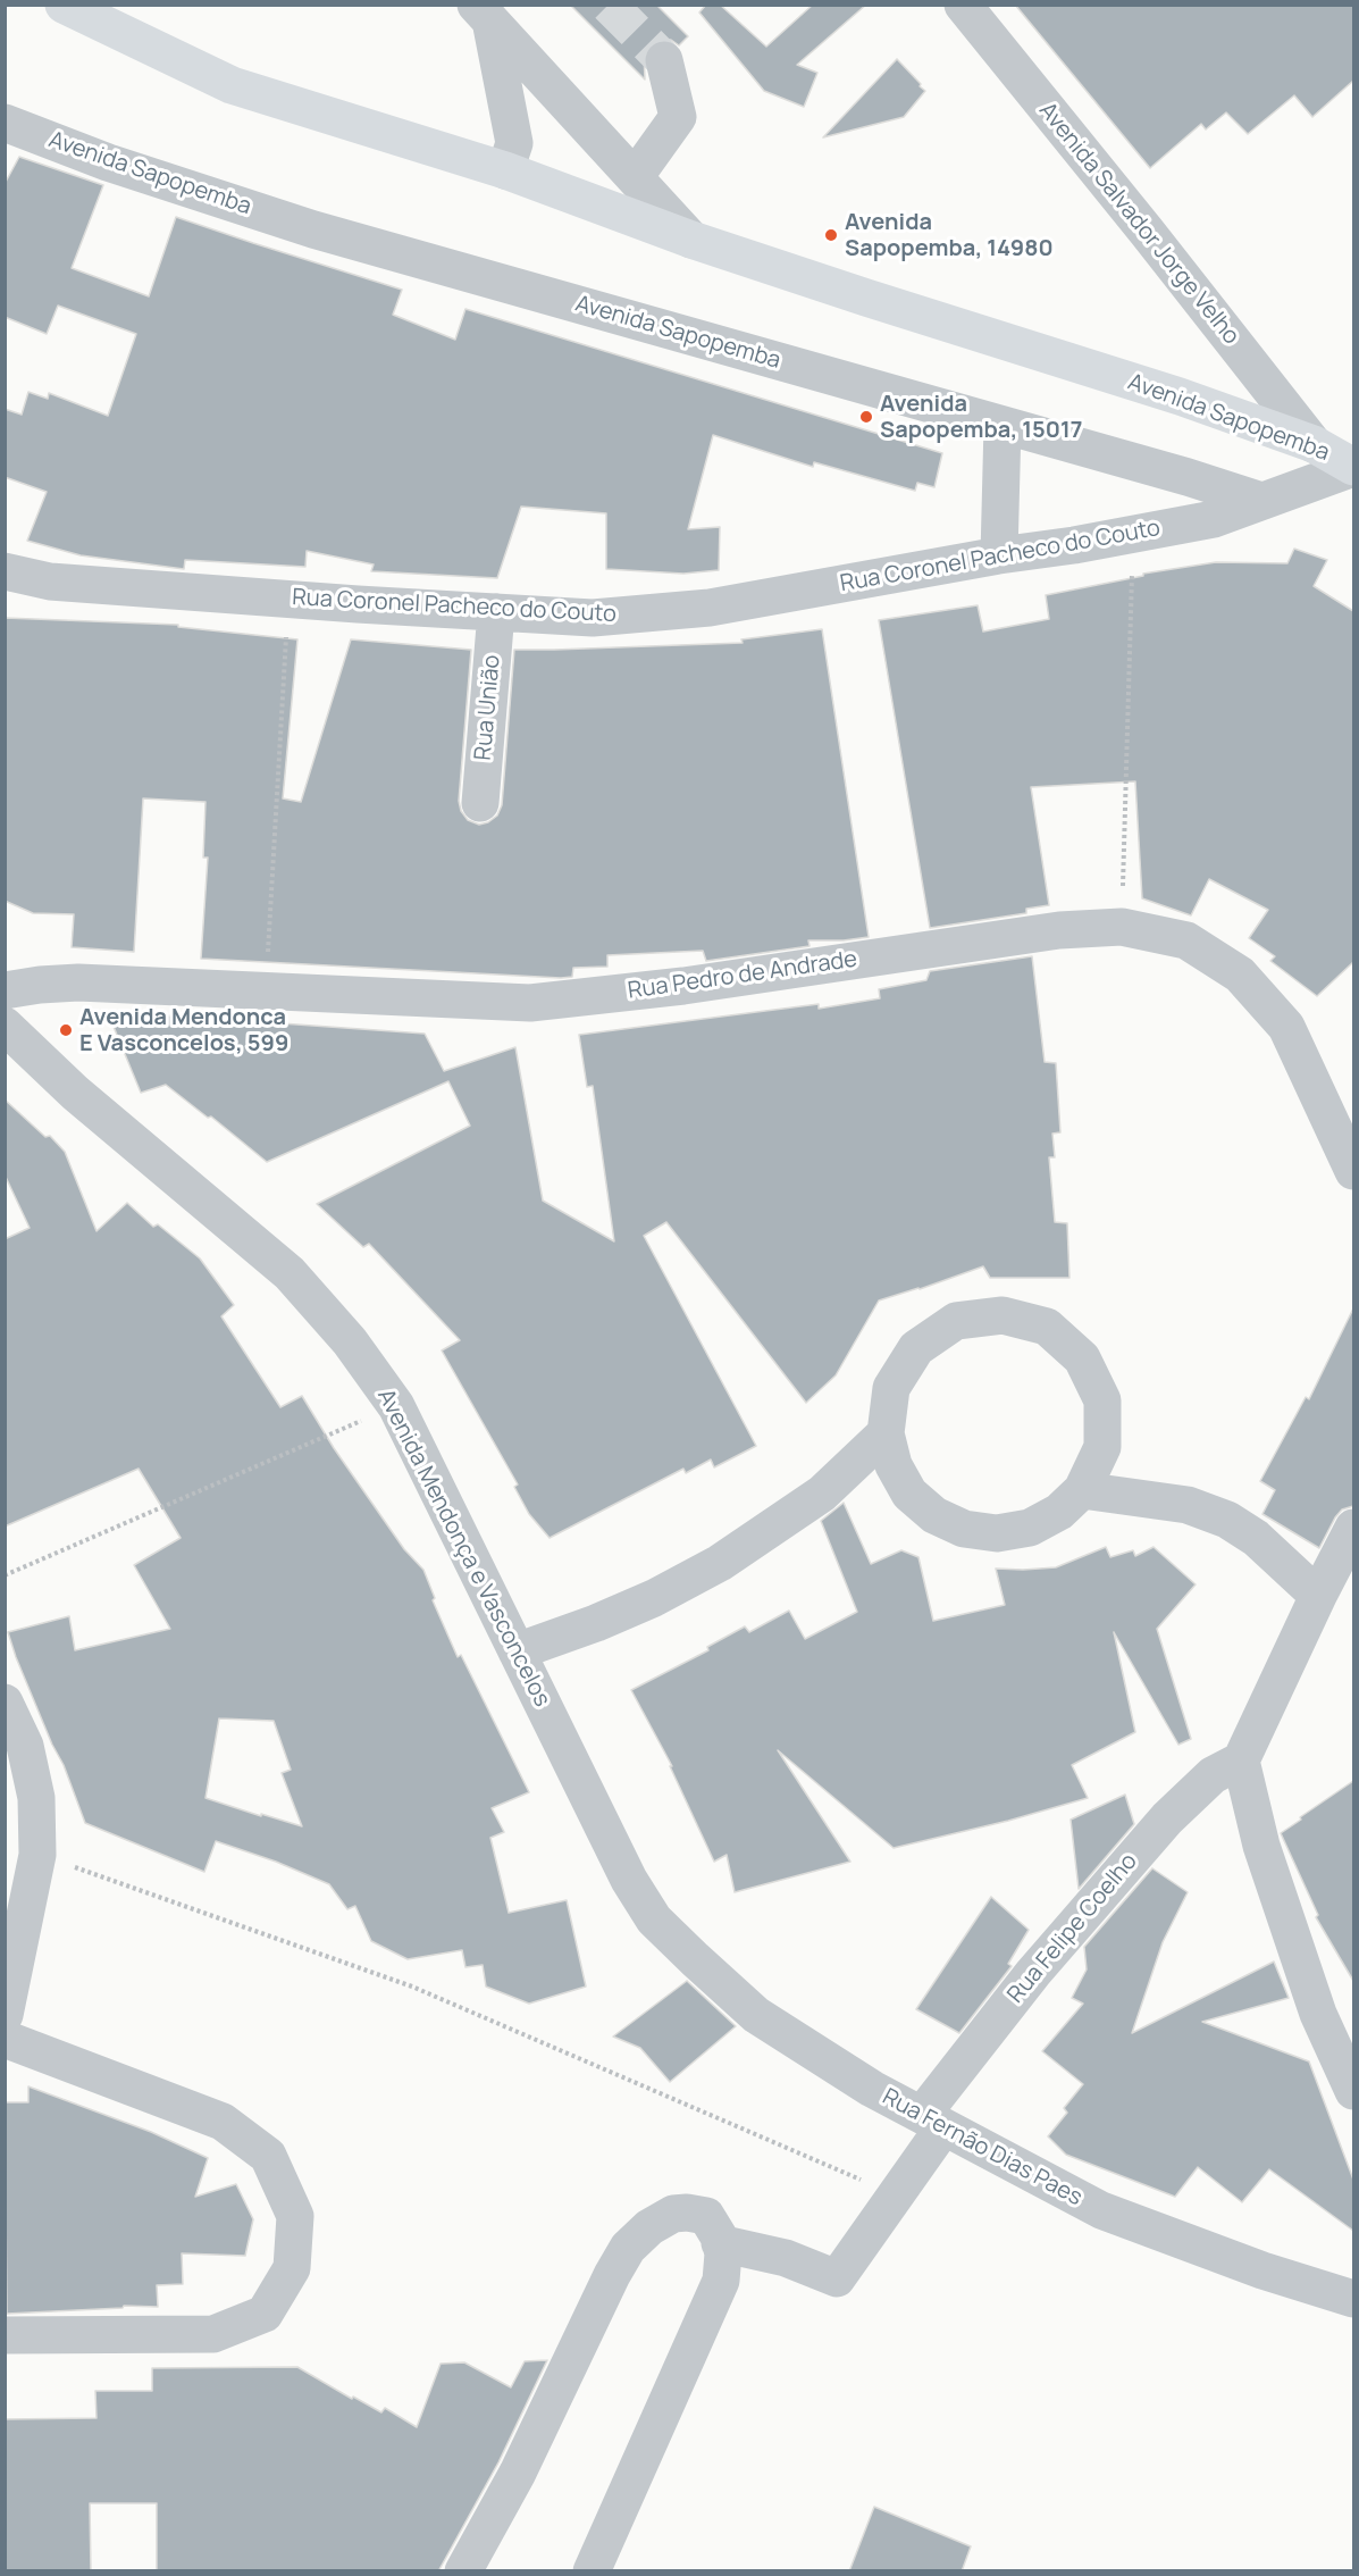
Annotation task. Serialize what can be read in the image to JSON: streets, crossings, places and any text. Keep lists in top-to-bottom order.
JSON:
{
  "streets": {
    "main road": ["Avenida Sapopemba"],
    "street": [
      "Avenida Salvador Jorge Velho",
      "Rua Coronel Pacheco do Couto",
      "Rua União",
      "Rua Pedro de Andrade",
      "Avenida Mendonça e Vasconcelos",
      "Rua Felipe Coelho",
      "Rua Fernão Dias Paes"
    ]
  },
  "crossings": [
    ["Avenida Sapopemba", "Avenida Salvador Jorge Velho"],
    ["Avenida Sapopemba", "Rua Coronel Pacheco do Couto"],
    ["Rua Coronel Pacheco do Couto", "Rua União"],
    ["Avenida Mendonça e Vasconcelos", "Rua Fernão Dias Paes"],
    ["Rua Felipe Coelho", "Rua Fernão Dias Paes"]
  ],
  "places": ["Avenida Sapopemba, 14980", "Avenida Sapopemba, 15017", "Avenida Mendonca E Vasconcelos, 599"]
}
